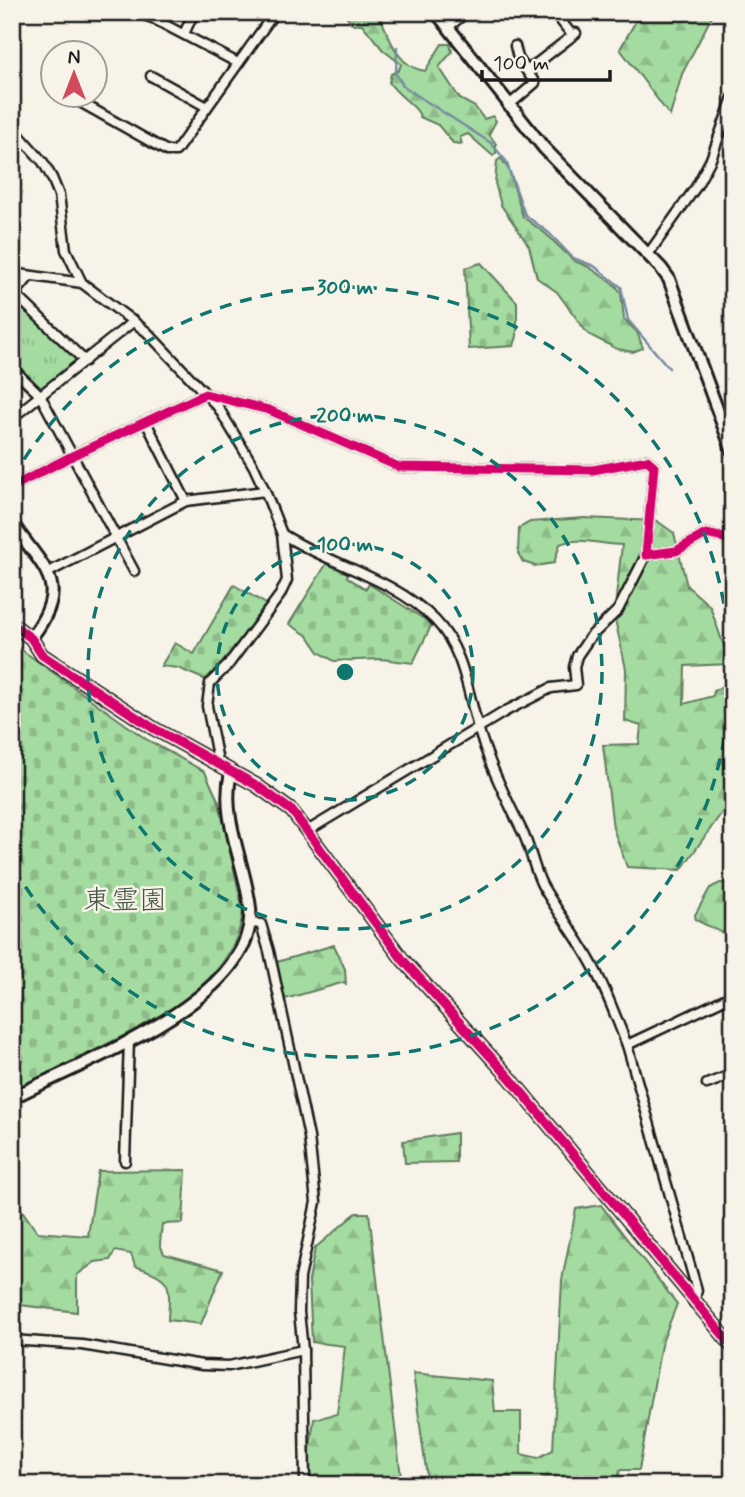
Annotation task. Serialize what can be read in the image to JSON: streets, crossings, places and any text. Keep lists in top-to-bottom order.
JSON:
{
  "parks": ["東霊園"],
  "scale_bar": "100 m",
  "north": "top",
  "rings": ["300 m", "200 m", "100 m"]
}
